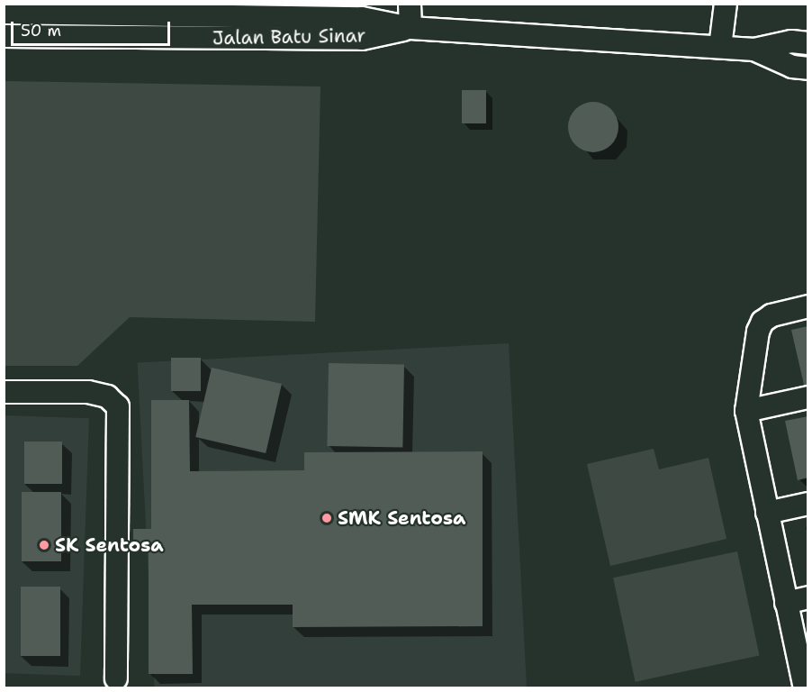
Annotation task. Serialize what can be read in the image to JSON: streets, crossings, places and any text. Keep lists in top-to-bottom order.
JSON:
{
  "streets": {
    "street": ["Jalan Batu Sinar"]
  },
  "places": ["SMK Sentosa", "SK Sentosa"],
  "scale_bar": "50 m"
}
